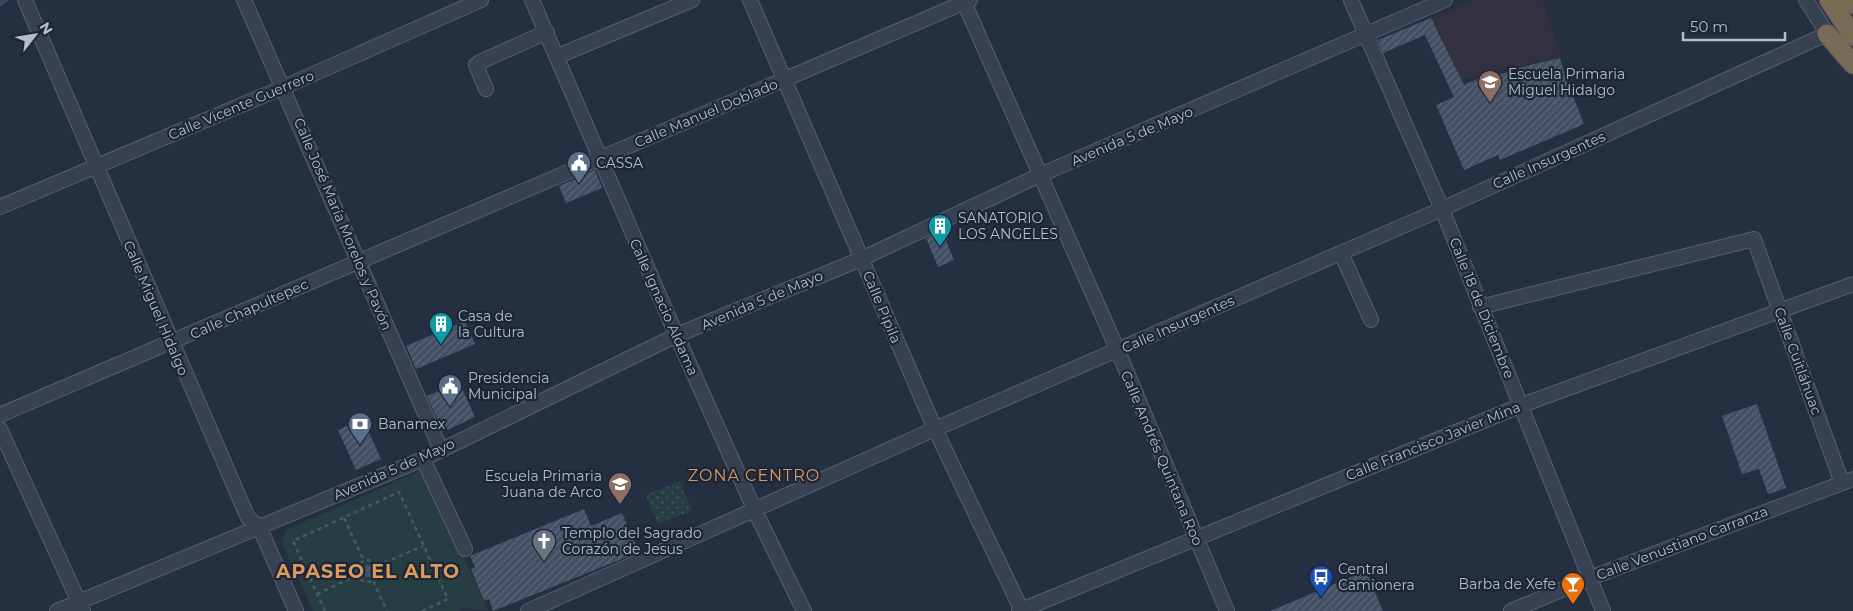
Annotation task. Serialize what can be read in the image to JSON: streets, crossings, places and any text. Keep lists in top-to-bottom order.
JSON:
{
  "streets": {
    "street": [
      "Calle Vicente Guerrero",
      "Calle Manuel Doblado",
      "Avenida 5 de Mayo",
      "Calle Insurgentes",
      "Calle José María Morelos y Pavón",
      "Calle Ignacio Aldama",
      "Calle Pípila",
      "Calle Miguel Hidalgo",
      "Calle 18 de Diciembre",
      "Calle Chapultepec",
      "Calle Cuitláhuac",
      "Calle Francisco Javier Mina",
      "Calle Andrés Quintana Roo",
      "Calle Venustiano Carranza"
    ]
  },
  "crossings": [
    ["Calle Vicente Guerrero", "Calle José María Morelos y Pavón"],
    ["Calle Vicente Guerrero", "Calle Miguel Hidalgo"],
    ["Calle Manuel Doblado", "Calle José María Morelos y Pavón"],
    ["Calle Manuel Doblado", "Calle Ignacio Aldama"],
    ["Calle Manuel Doblado", "Calle Pípila"],
    ["Calle Manuel Doblado", "Calle Chapultepec"],
    ["Calle Manuel Doblado", "Calle Andrés Quintana Roo"],
    ["Avenida 5 de Mayo", "Calle José María Morelos y Pavón"],
    ["Avenida 5 de Mayo", "Calle Ignacio Aldama"],
    ["Avenida 5 de Mayo", "Calle Pípila"],
    ["Avenida 5 de Mayo", "Calle Miguel Hidalgo"],
    ["Avenida 5 de Mayo", "Calle 18 de Diciembre"],
    ["Avenida 5 de Mayo", "Calle Andrés Quintana Roo"],
    ["Calle Insurgentes", "Calle Ignacio Aldama"],
    ["Calle Insurgentes", "Calle Pípila"],
    ["Calle Insurgentes", "Calle 18 de Diciembre"],
    ["Calle Insurgentes", "Calle Andrés Quintana Roo"],
    ["Calle José María Morelos y Pavón", "Calle Chapultepec"],
    ["Calle Pípila", "Calle Francisco Javier Mina"],
    ["Calle Miguel Hidalgo", "Calle Chapultepec"],
    ["Calle 18 de Diciembre", "Calle Cuitláhuac"],
    ["Calle 18 de Diciembre", "Calle Francisco Javier Mina"],
    ["Calle 18 de Diciembre", "Calle Venustiano Carranza"],
    ["Calle Cuitláhuac", "Calle Francisco Javier Mina"],
    ["Calle Cuitláhuac", "Calle Venustiano Carranza"],
    ["Calle Francisco Javier Mina", "Calle Andrés Quintana Roo"]
  ],
  "districts": ["ZONA CENTRO", "APASEO EL ALTO"],
  "places": {
    "school or university": ["Escuela Primaria Miguel Hidalgo", "Escuela Primaria Juana de Arco"],
    "public building": ["CASSA", "Presidencia Municipal"],
    "building": ["SANATORIO LOS ANGELES", "Casa de la Cultura"],
    "bank": ["Banamex"],
    "church": ["Templo del Sagrado Corazón de Jesus"],
    "bus stop": ["Central Camionera"],
    "bar": ["Barba de Xefe"]
  },
  "scale_bar": "50 m",
  "north": "top right"
}
